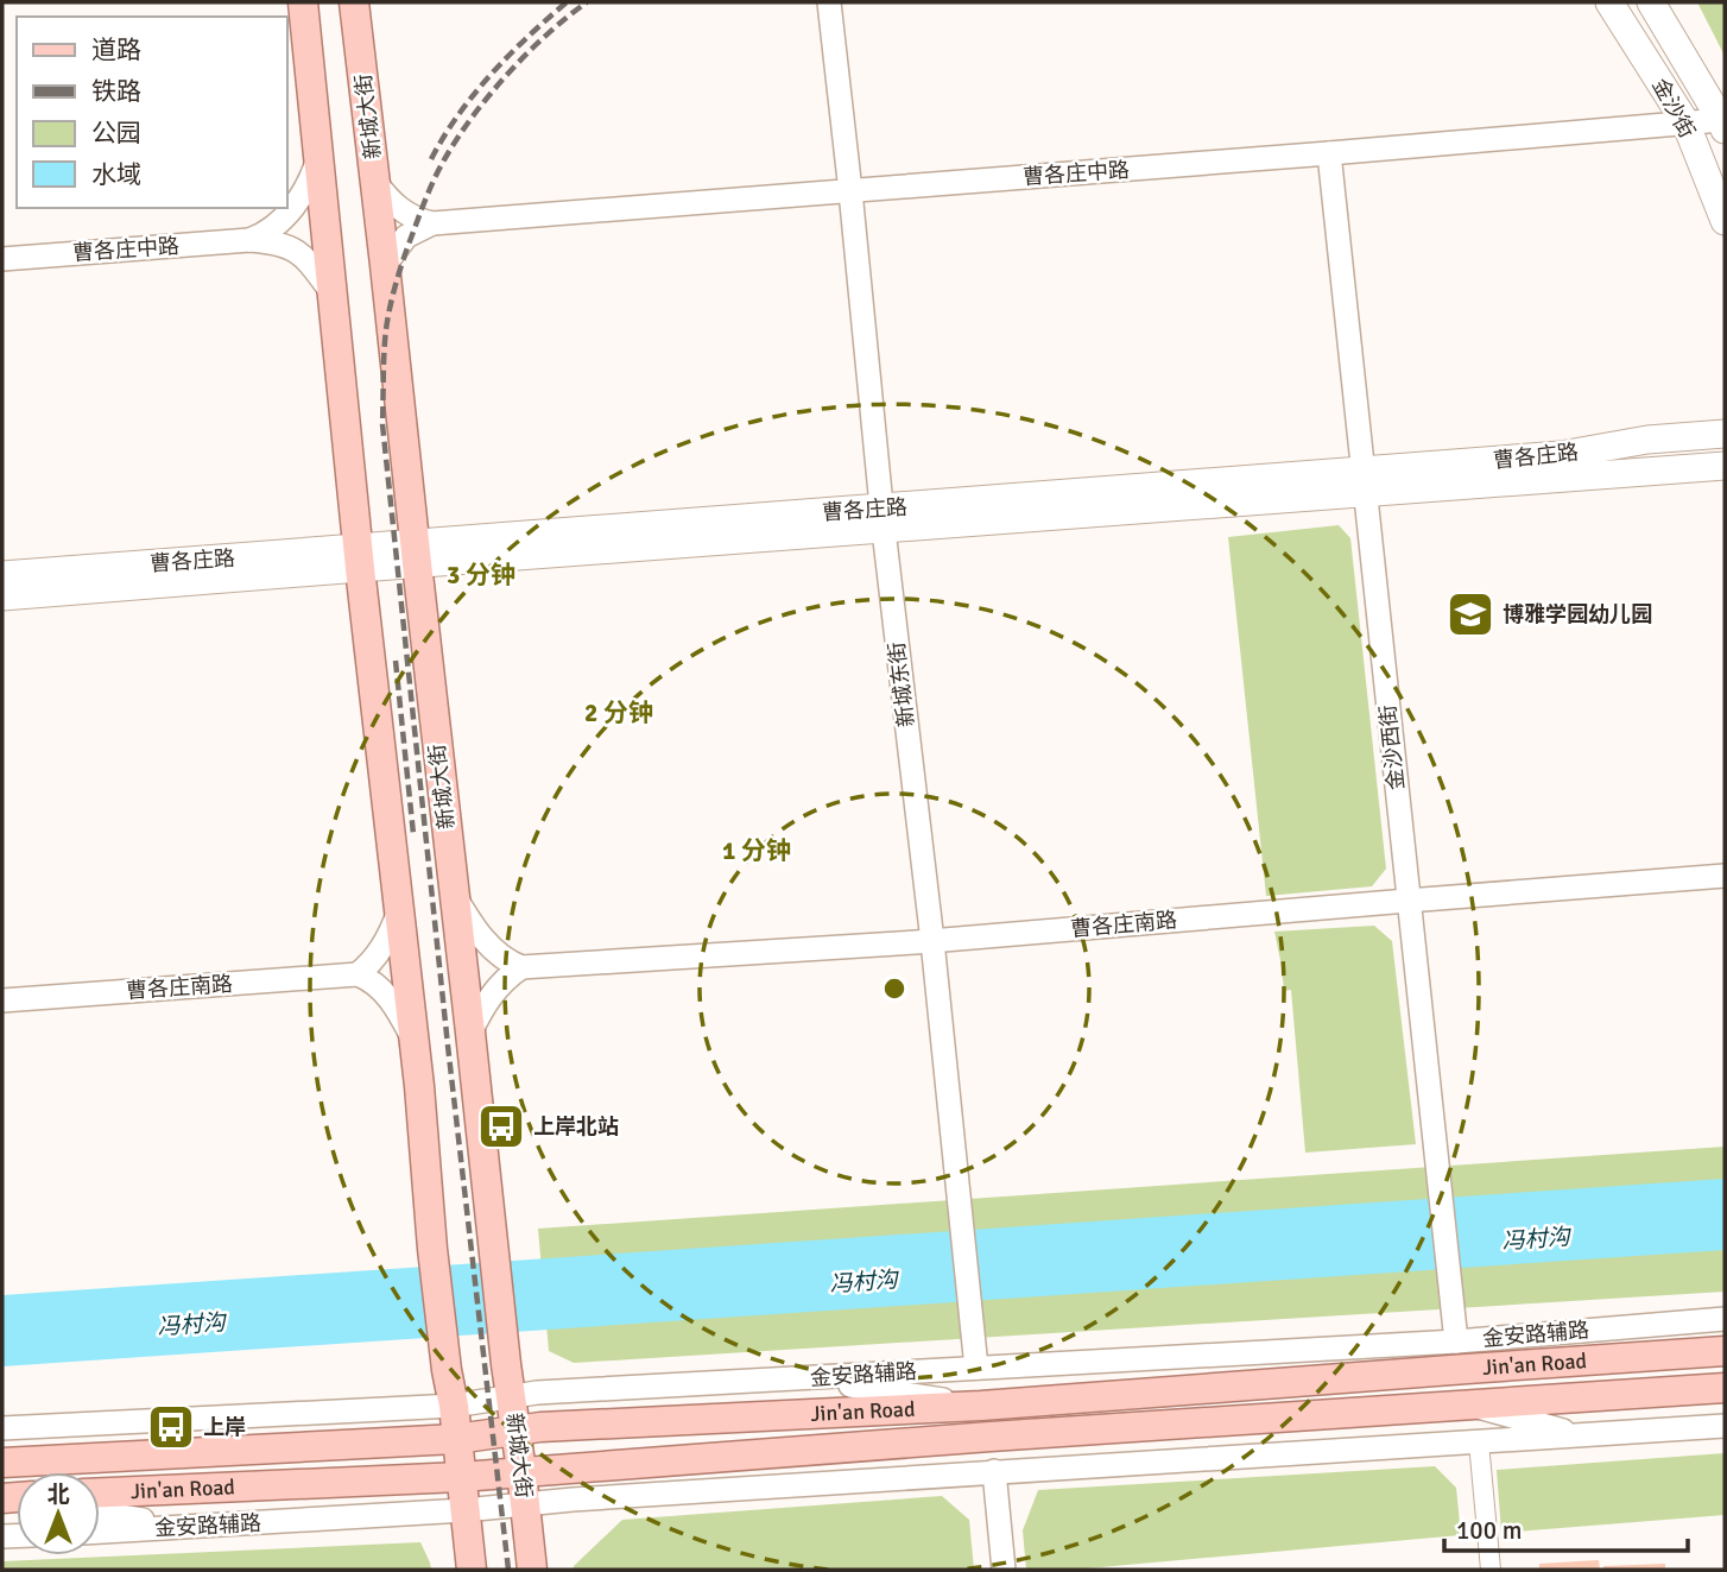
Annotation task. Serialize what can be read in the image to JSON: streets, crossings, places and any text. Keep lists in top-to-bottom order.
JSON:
{
  "streets": {
    "main road": [
      "金沙街",
      "新城大街",
      "曹各庄路",
      "Jin'an Road"
    ],
    "street": [
      "曹各庄中路",
      "新城东街",
      "金沙西街",
      "曹各庄南路",
      "金安路辅路"
    ]
  },
  "crossings": [
    ["金沙街", "曹各庄中路"],
    ["新城大街", "曹各庄中路"],
    ["新城大街", "曹各庄路"],
    ["新城大街", "金安路辅路"],
    ["新城大街", "Jin'an Road"],
    ["曹各庄中路", "新城东街"],
    ["曹各庄中路", "金沙西街"],
    ["曹各庄路", "新城东街"],
    ["曹各庄路", "金沙西街"],
    ["新城东街", "曹各庄南路"],
    ["新城东街", "金安路辅路"],
    ["金沙西街", "曹各庄南路"],
    ["金沙西街", "金安路辅路"]
  ],
  "water": ["冯村沟"],
  "places": {
    "school or university": ["博雅学园幼儿园"],
    "bus stop": ["上岸北站", "上岸"]
  },
  "legend": [
    "道路",
    "铁路",
    "公园",
    "水域"
  ],
  "scale_bar": "100 m",
  "north": "top",
  "rings": ["3 分钟", "2 分钟", "1 分钟"]
}
